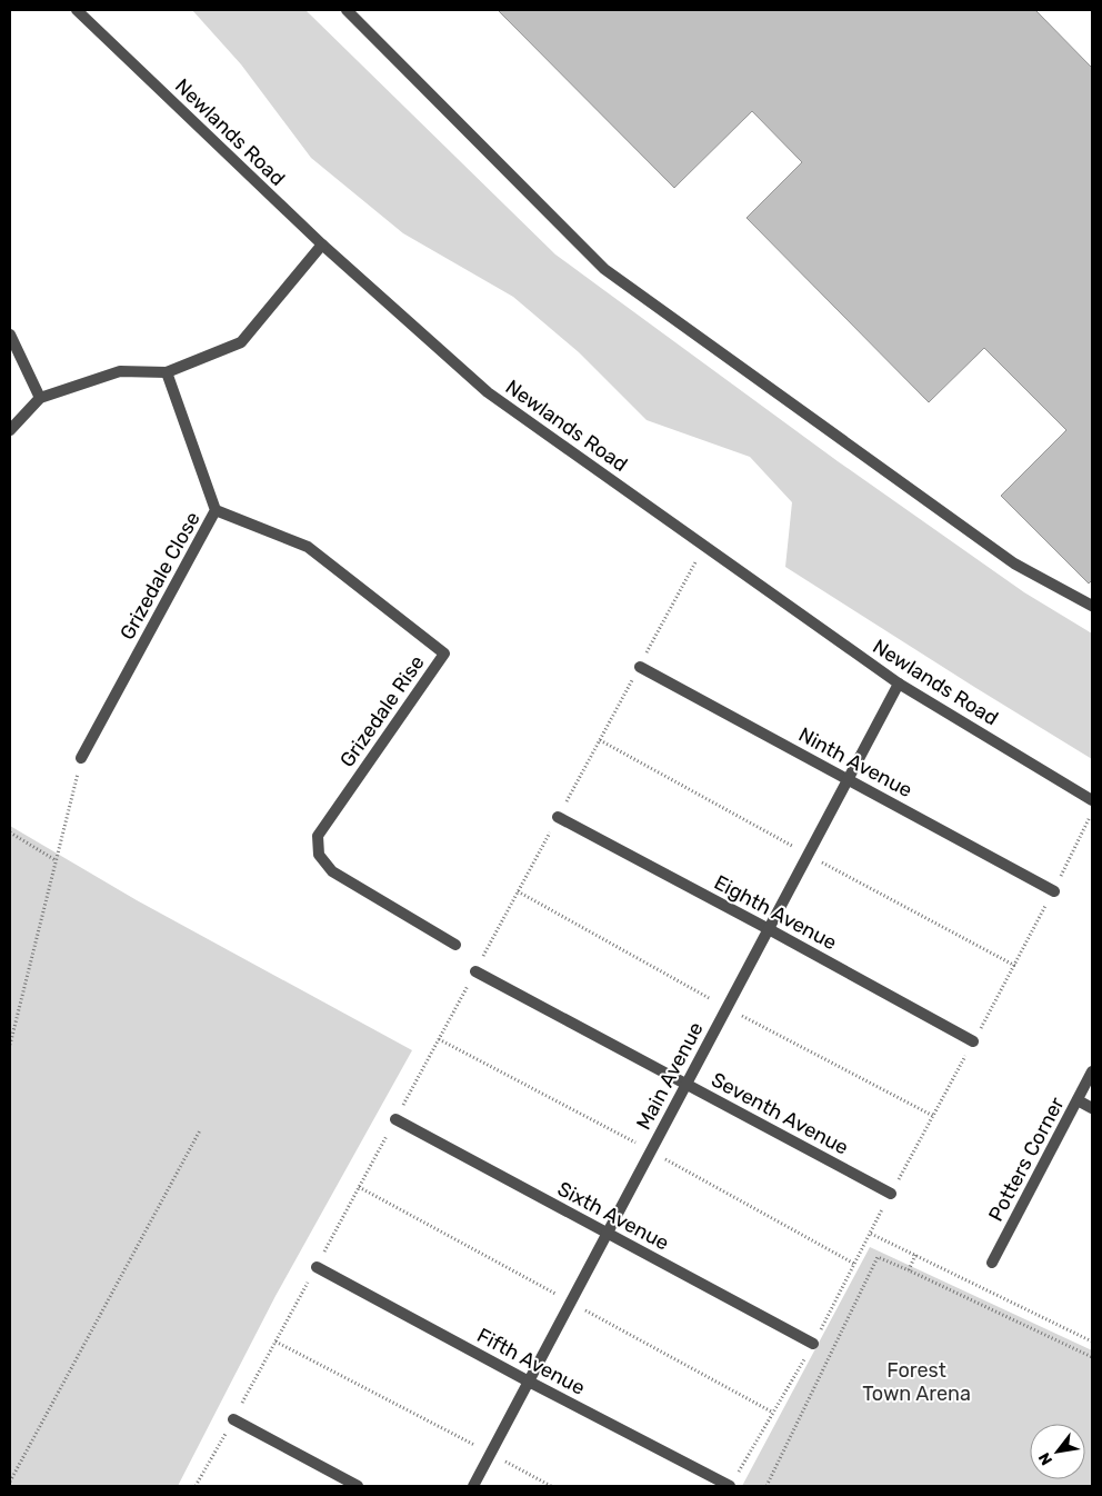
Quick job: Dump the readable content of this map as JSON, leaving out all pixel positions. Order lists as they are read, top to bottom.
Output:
{
  "streets": {
    "street": [
      "Newlands Road",
      "Grizedale Close",
      "Grizedale Rise",
      "Ninth Avenue",
      "Eighth Avenue",
      "Main Avenue",
      "Seventh Avenue",
      "Potters Corner",
      "Sixth Avenue",
      "Fifth Avenue"
    ]
  },
  "crossings": [
    ["Newlands Road", "Main Avenue"],
    ["Grizedale Close", "Grizedale Rise"],
    ["Ninth Avenue", "Main Avenue"],
    ["Eighth Avenue", "Main Avenue"],
    ["Main Avenue", "Seventh Avenue"],
    ["Main Avenue", "Sixth Avenue"],
    ["Main Avenue", "Fifth Avenue"]
  ],
  "parks": ["Forest Town Arena"],
  "north": "bottom left"
}
